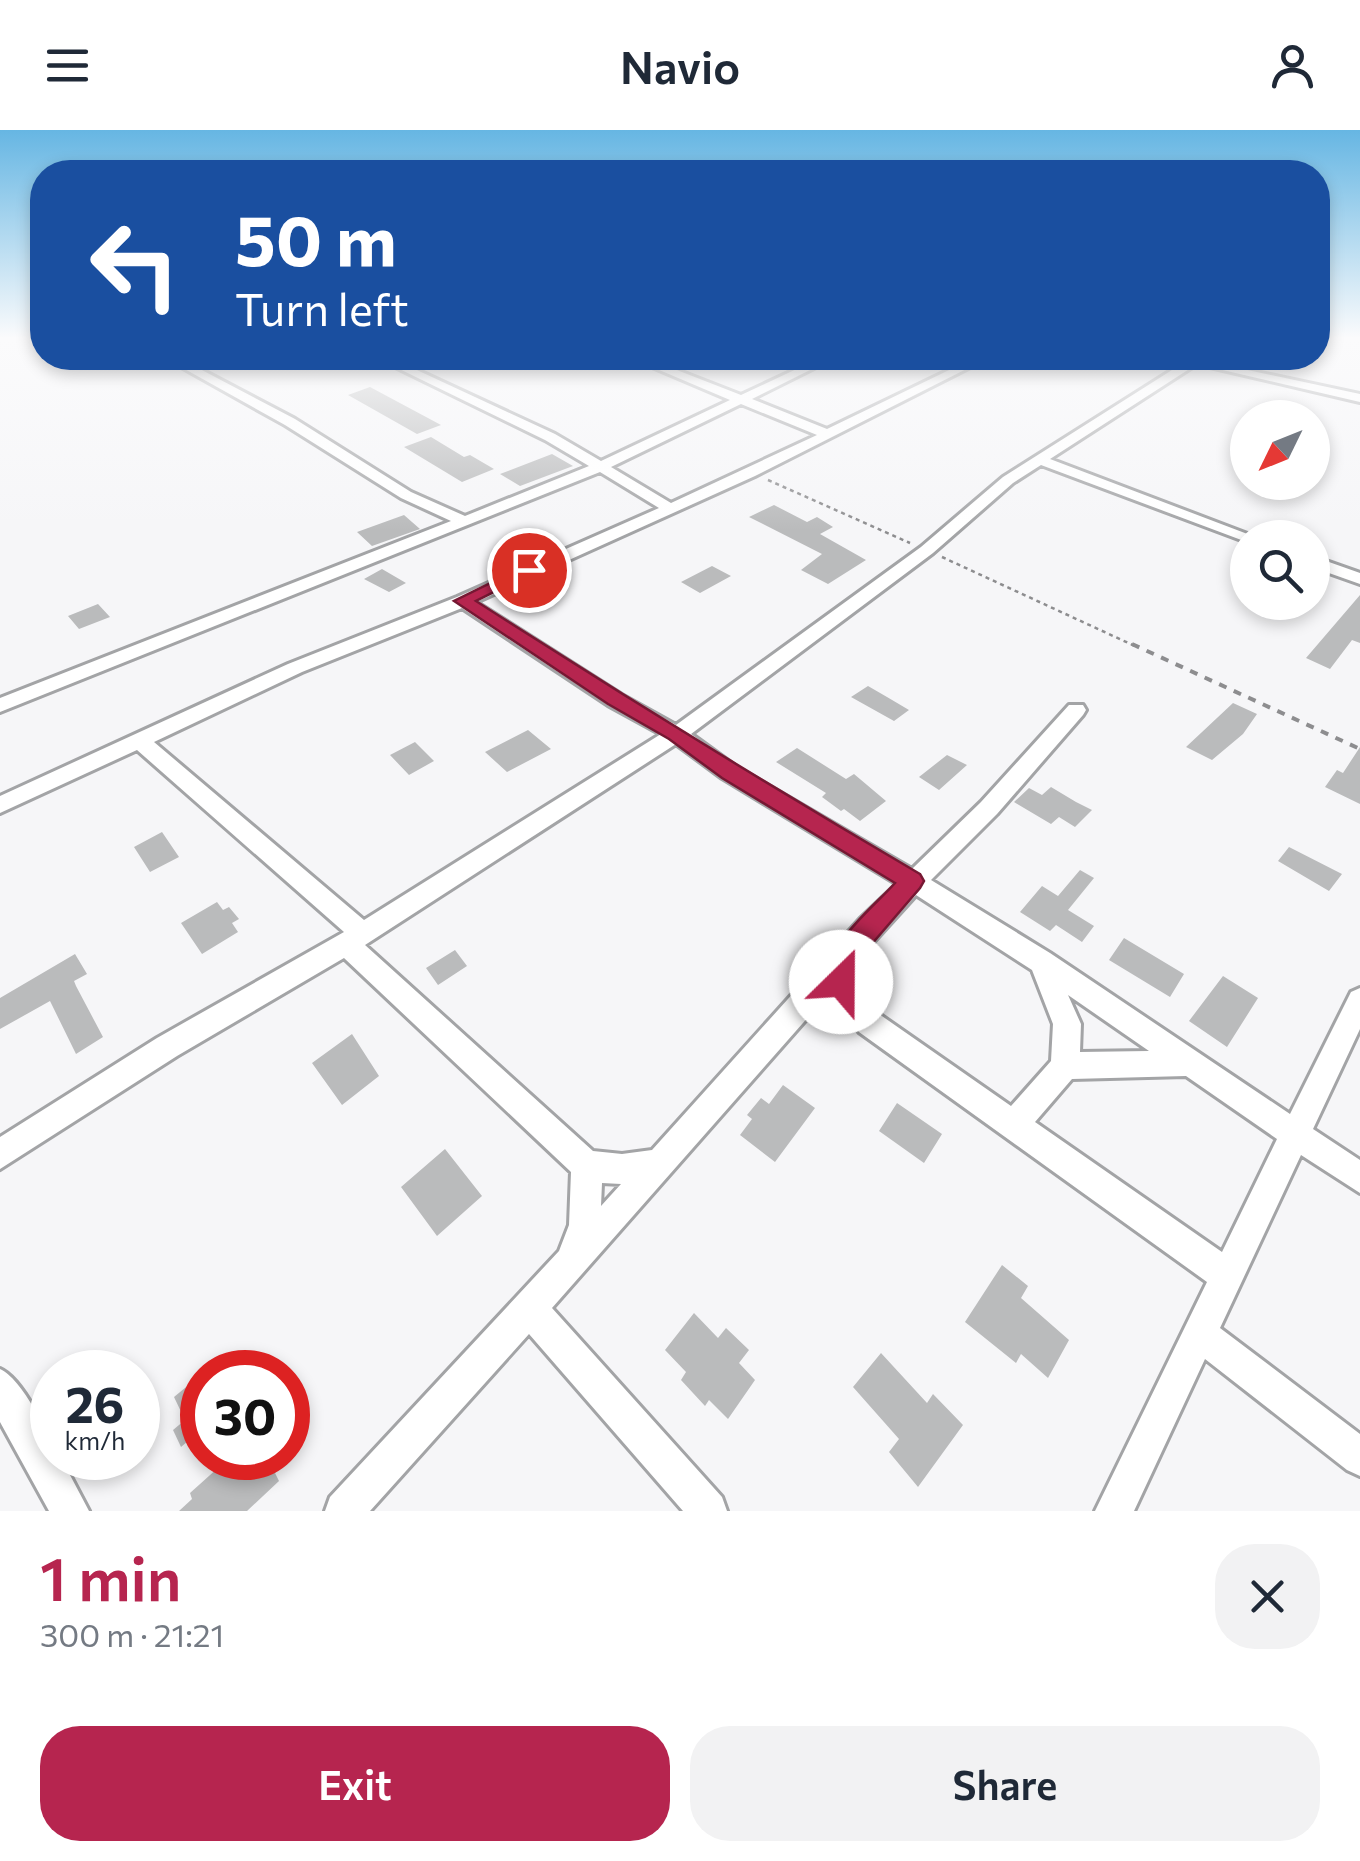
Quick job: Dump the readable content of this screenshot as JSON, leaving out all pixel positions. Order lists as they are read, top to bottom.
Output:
{
  "north": "bottom left",
  "page": {
    "header": "Navio",
    "turn": ["50 m", "Turn left"],
    "speed": "26 km/h",
    "limit": "30",
    "heading": ["1 min", "300 m · 21:21"],
    "buttons": ["Exit", "Share"]
  }
}
